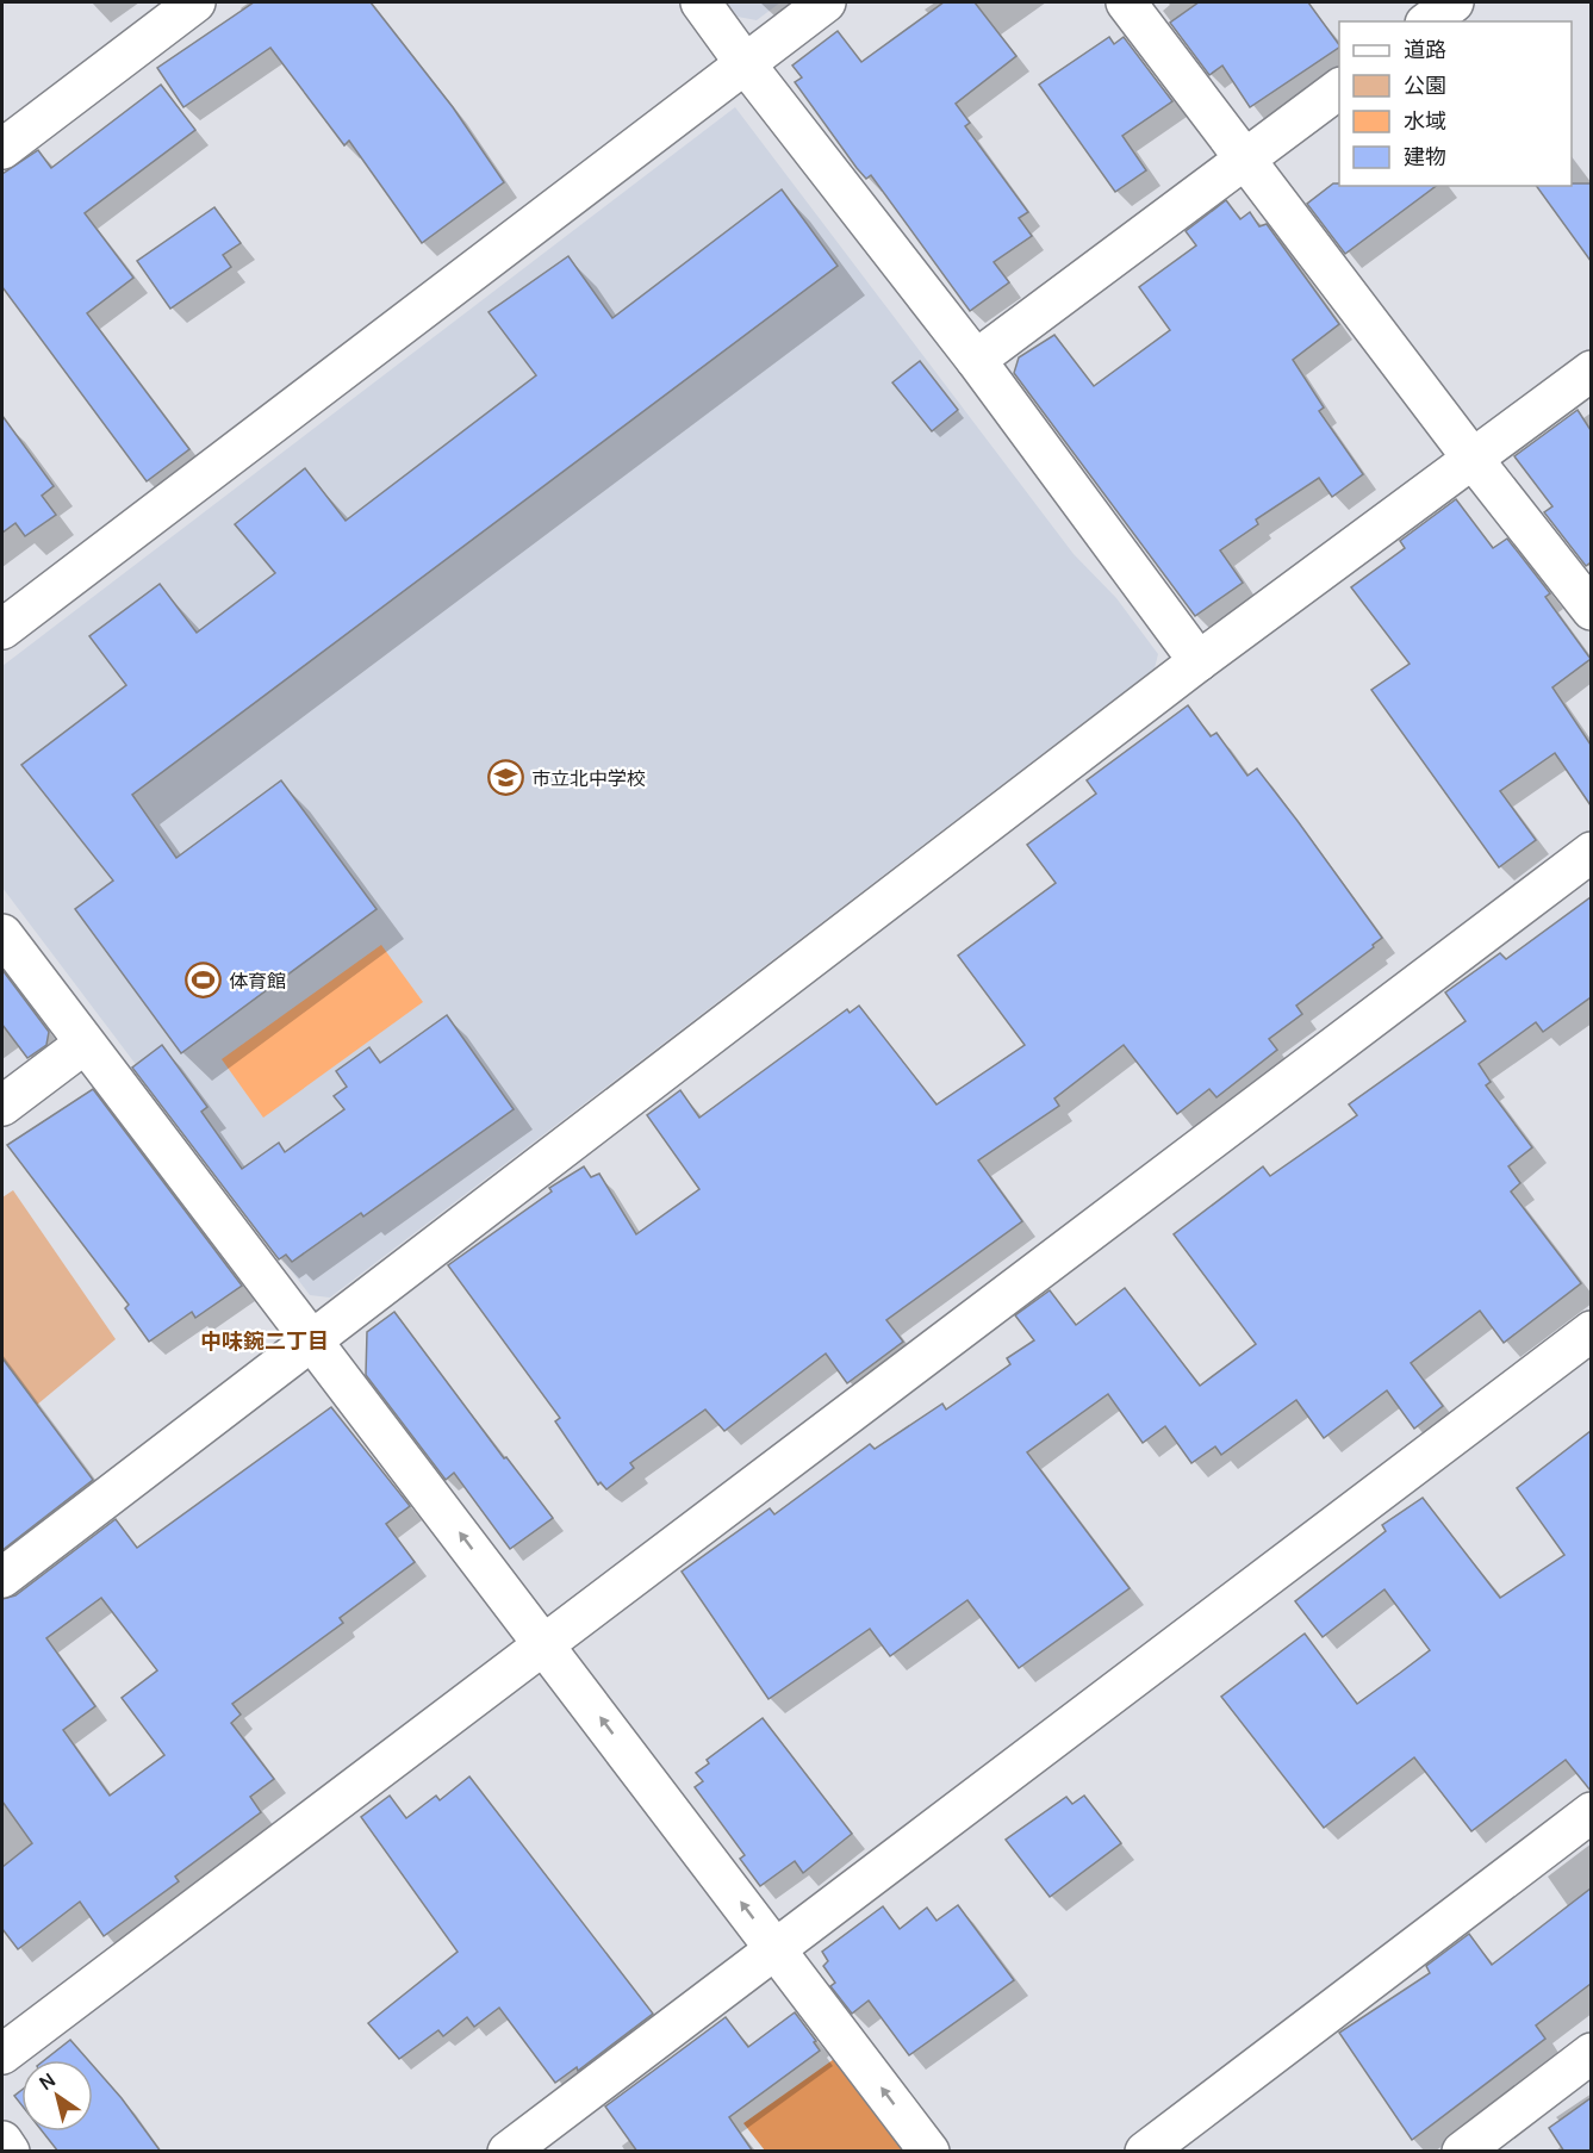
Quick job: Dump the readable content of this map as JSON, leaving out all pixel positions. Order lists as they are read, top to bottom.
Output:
{
  "districts": ["中味鋺二丁目"],
  "places": {
    "school or university": ["市立北中学校"],
    "sports": ["体育館"]
  },
  "legend": [
    "道路",
    "公園",
    "水域",
    "建物"
  ],
  "north": "top left"
}
